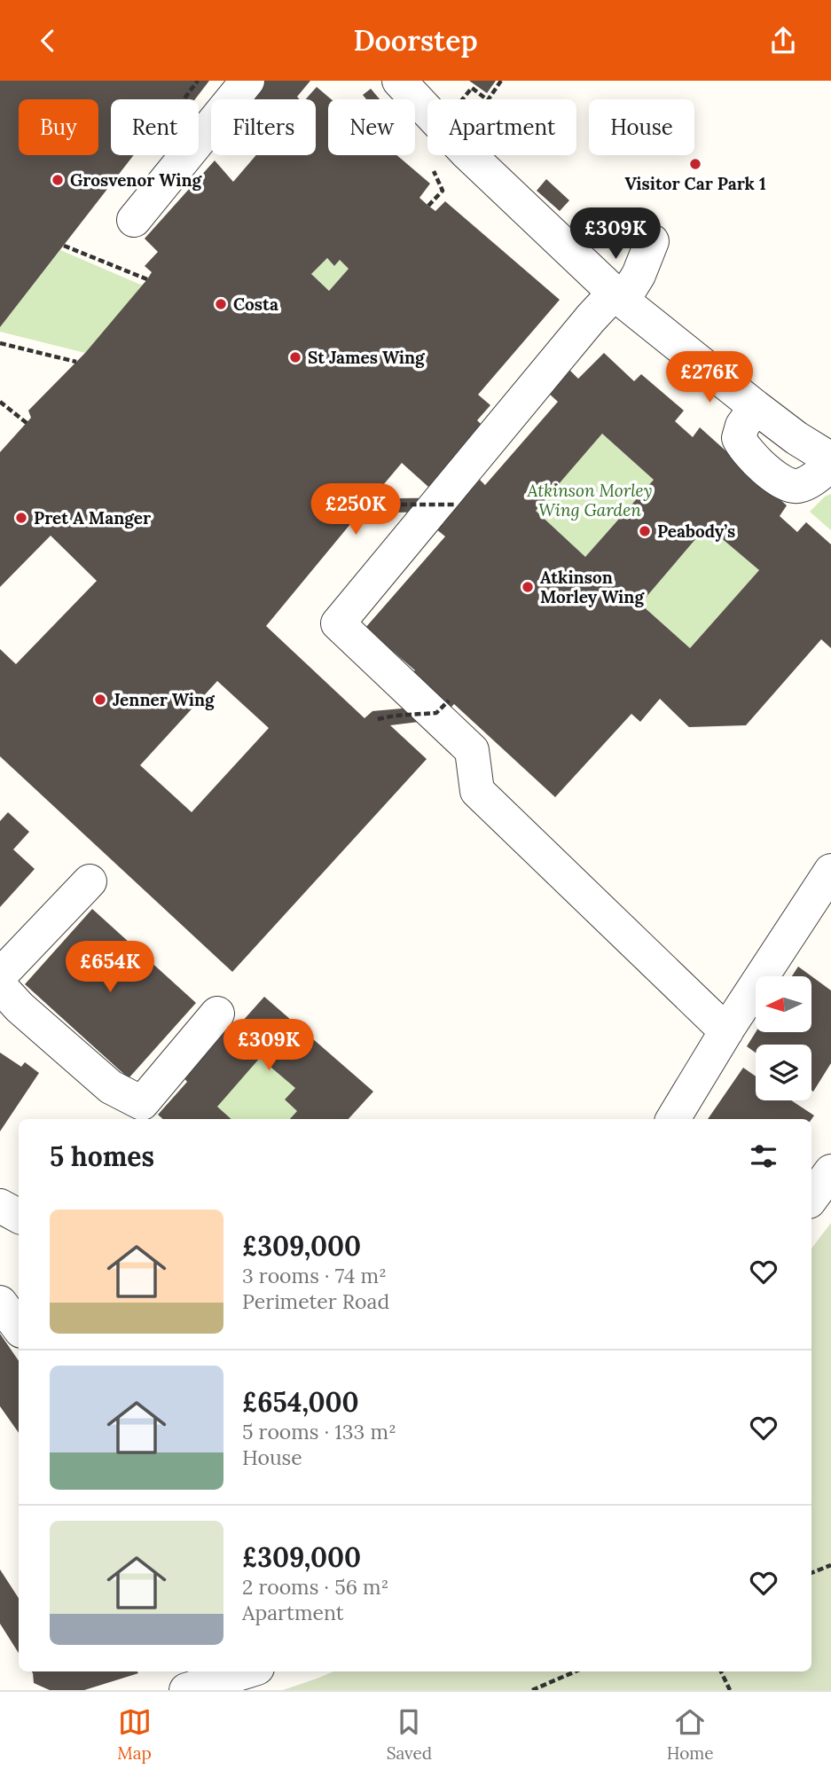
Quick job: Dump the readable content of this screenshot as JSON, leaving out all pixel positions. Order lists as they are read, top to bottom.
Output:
{
  "parks": ["Atkinson Morley Wing Garden"],
  "places": [
    "Visitor Car Park 1",
    "Grosvenor Wing",
    "Costa",
    "St James Wing",
    "Pret A Manger",
    "Peabody’s",
    "Atkinson Morley Wing",
    "Jenner Wing"
  ],
  "north": "left",
  "page": {
    "header": "Doorstep",
    "chip": [
      "Buy",
      "Rent",
      "Filters",
      "New",
      "Apartment",
      "House"
    ],
    "price": [
      "£309K",
      "£276K",
      "£250K",
      "£654K",
      "£309K"
    ],
    "heading": "5 homes",
    "list": [
      {
        "name": "£309,000",
        "note": "3 rooms · 74 m² · Perimeter Road"
      },
      {
        "name": "£654,000",
        "note": "5 rooms · 133 m² · House"
      },
      {
        "name": "£309,000",
        "note": "2 rooms · 56 m² · Apartment"
      }
    ],
    "tabs": ["Map", "Saved", "Home"]
  }
}
